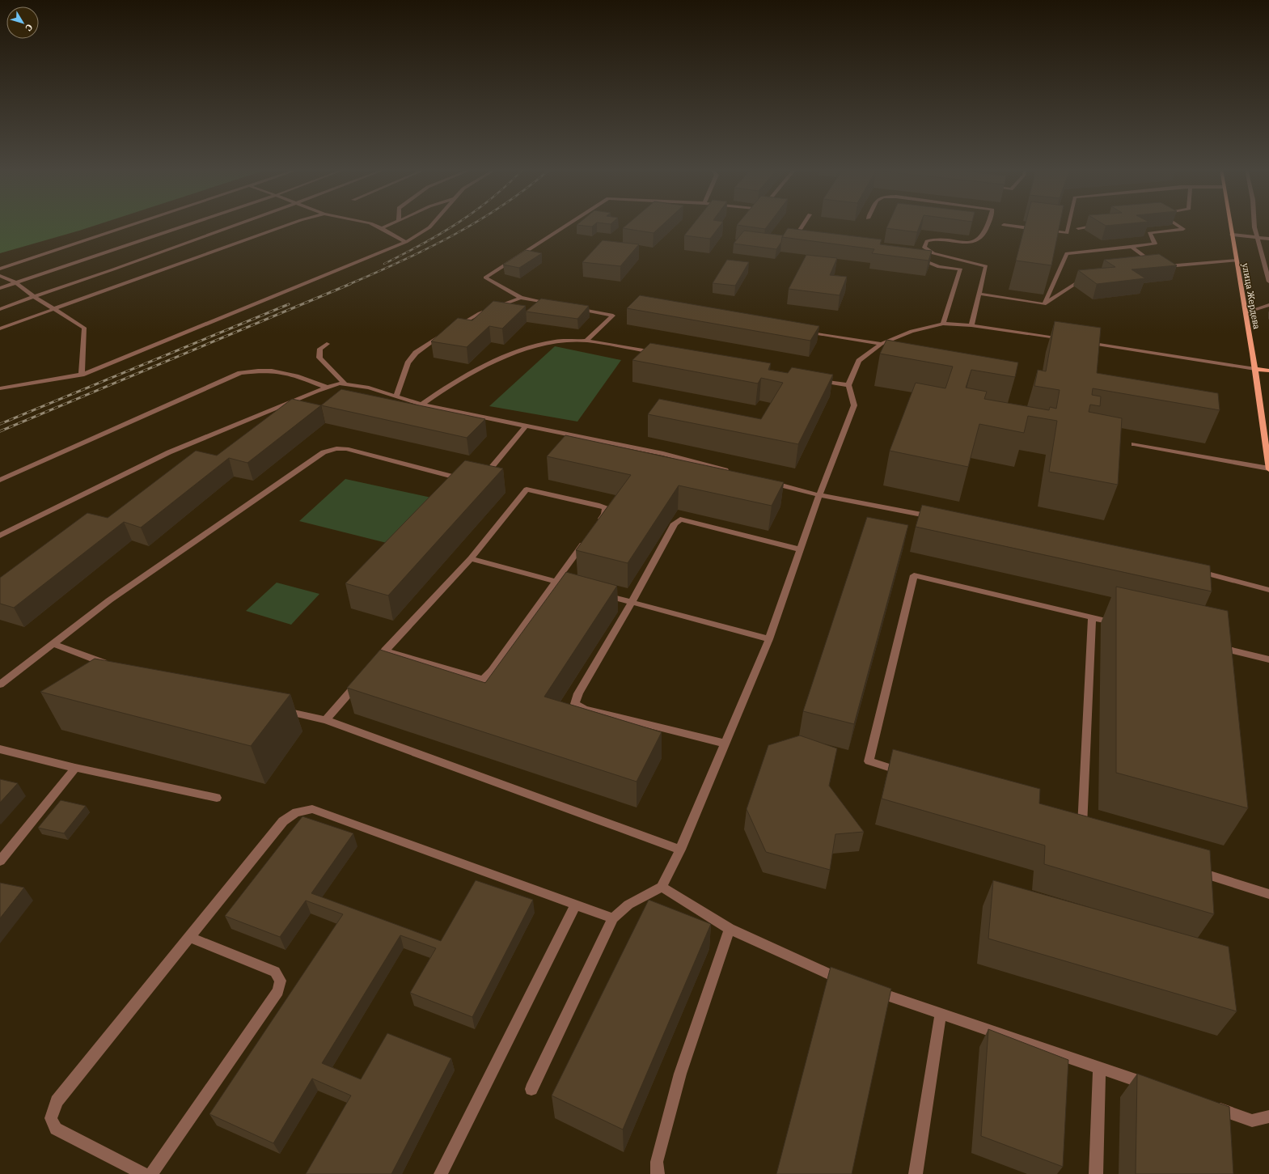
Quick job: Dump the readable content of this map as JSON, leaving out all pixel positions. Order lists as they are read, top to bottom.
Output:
{
  "streets": {
    "main road": ["улица Жердева"]
  },
  "north": "bottom right"
}
